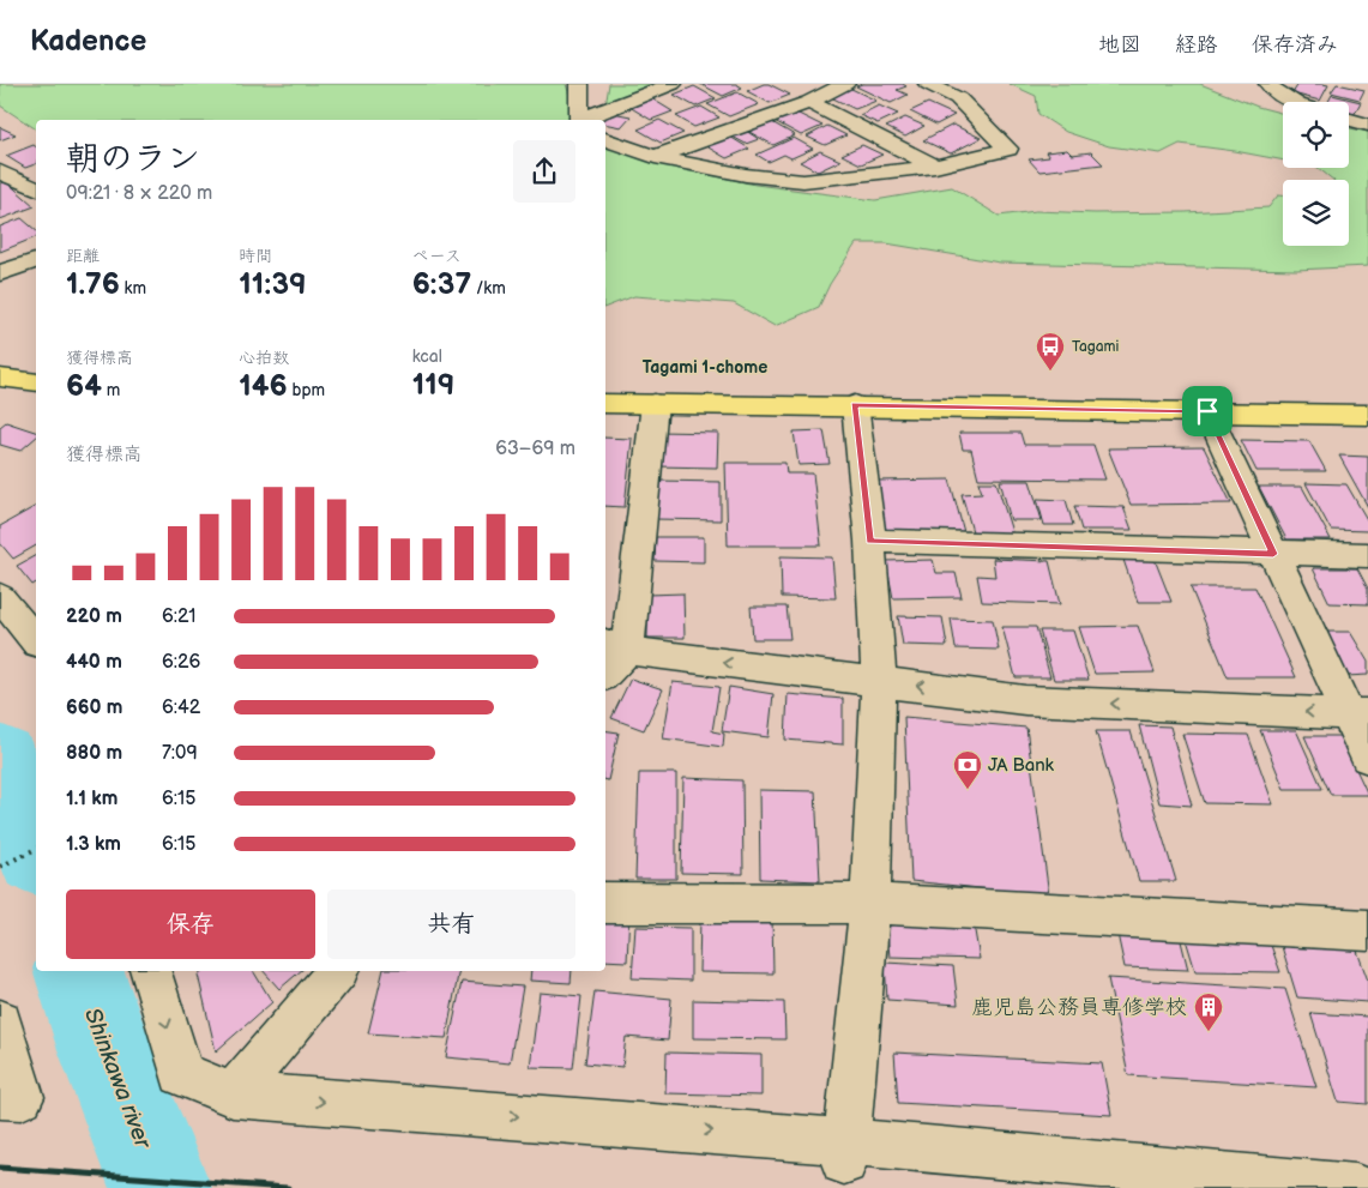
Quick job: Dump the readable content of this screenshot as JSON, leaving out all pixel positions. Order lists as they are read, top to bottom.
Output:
{
  "districts": ["Tagami 1-chome"],
  "water": ["Shinkawa river"],
  "places": {
    "bus stop": ["Tagami"],
    "bank": ["JA Bank"],
    "building": ["鹿児島公務員専修学校"]
  },
  "page": {
    "header": "Kadence",
    "nav": ["地図", "経路", "保存済み"],
    "heading": ["朝のラン", "09:21 · 8 × 220 m"],
    "stats": [
      ["距離", "1.76 km"],
      ["時間", "11:39"],
      ["ペース", "6:37 /km"],
      ["獲得標高", "64 m"],
      ["心拍数", "146 bpm"],
      ["kcal", "119"]
    ],
    "chart": ["獲得標高", "63–69 m"],
    "list": [
      {
        "name": "220 m",
        "note": "6:21"
      },
      {
        "name": "440 m",
        "note": "6:26"
      },
      {
        "name": "660 m",
        "note": "6:42"
      },
      {
        "name": "880 m",
        "note": "7:09"
      },
      {
        "name": "1.1 km",
        "note": "6:15"
      },
      {
        "name": "1.3 km",
        "note": "6:15"
      }
    ],
    "buttons": ["保存", "共有"]
  }
}
